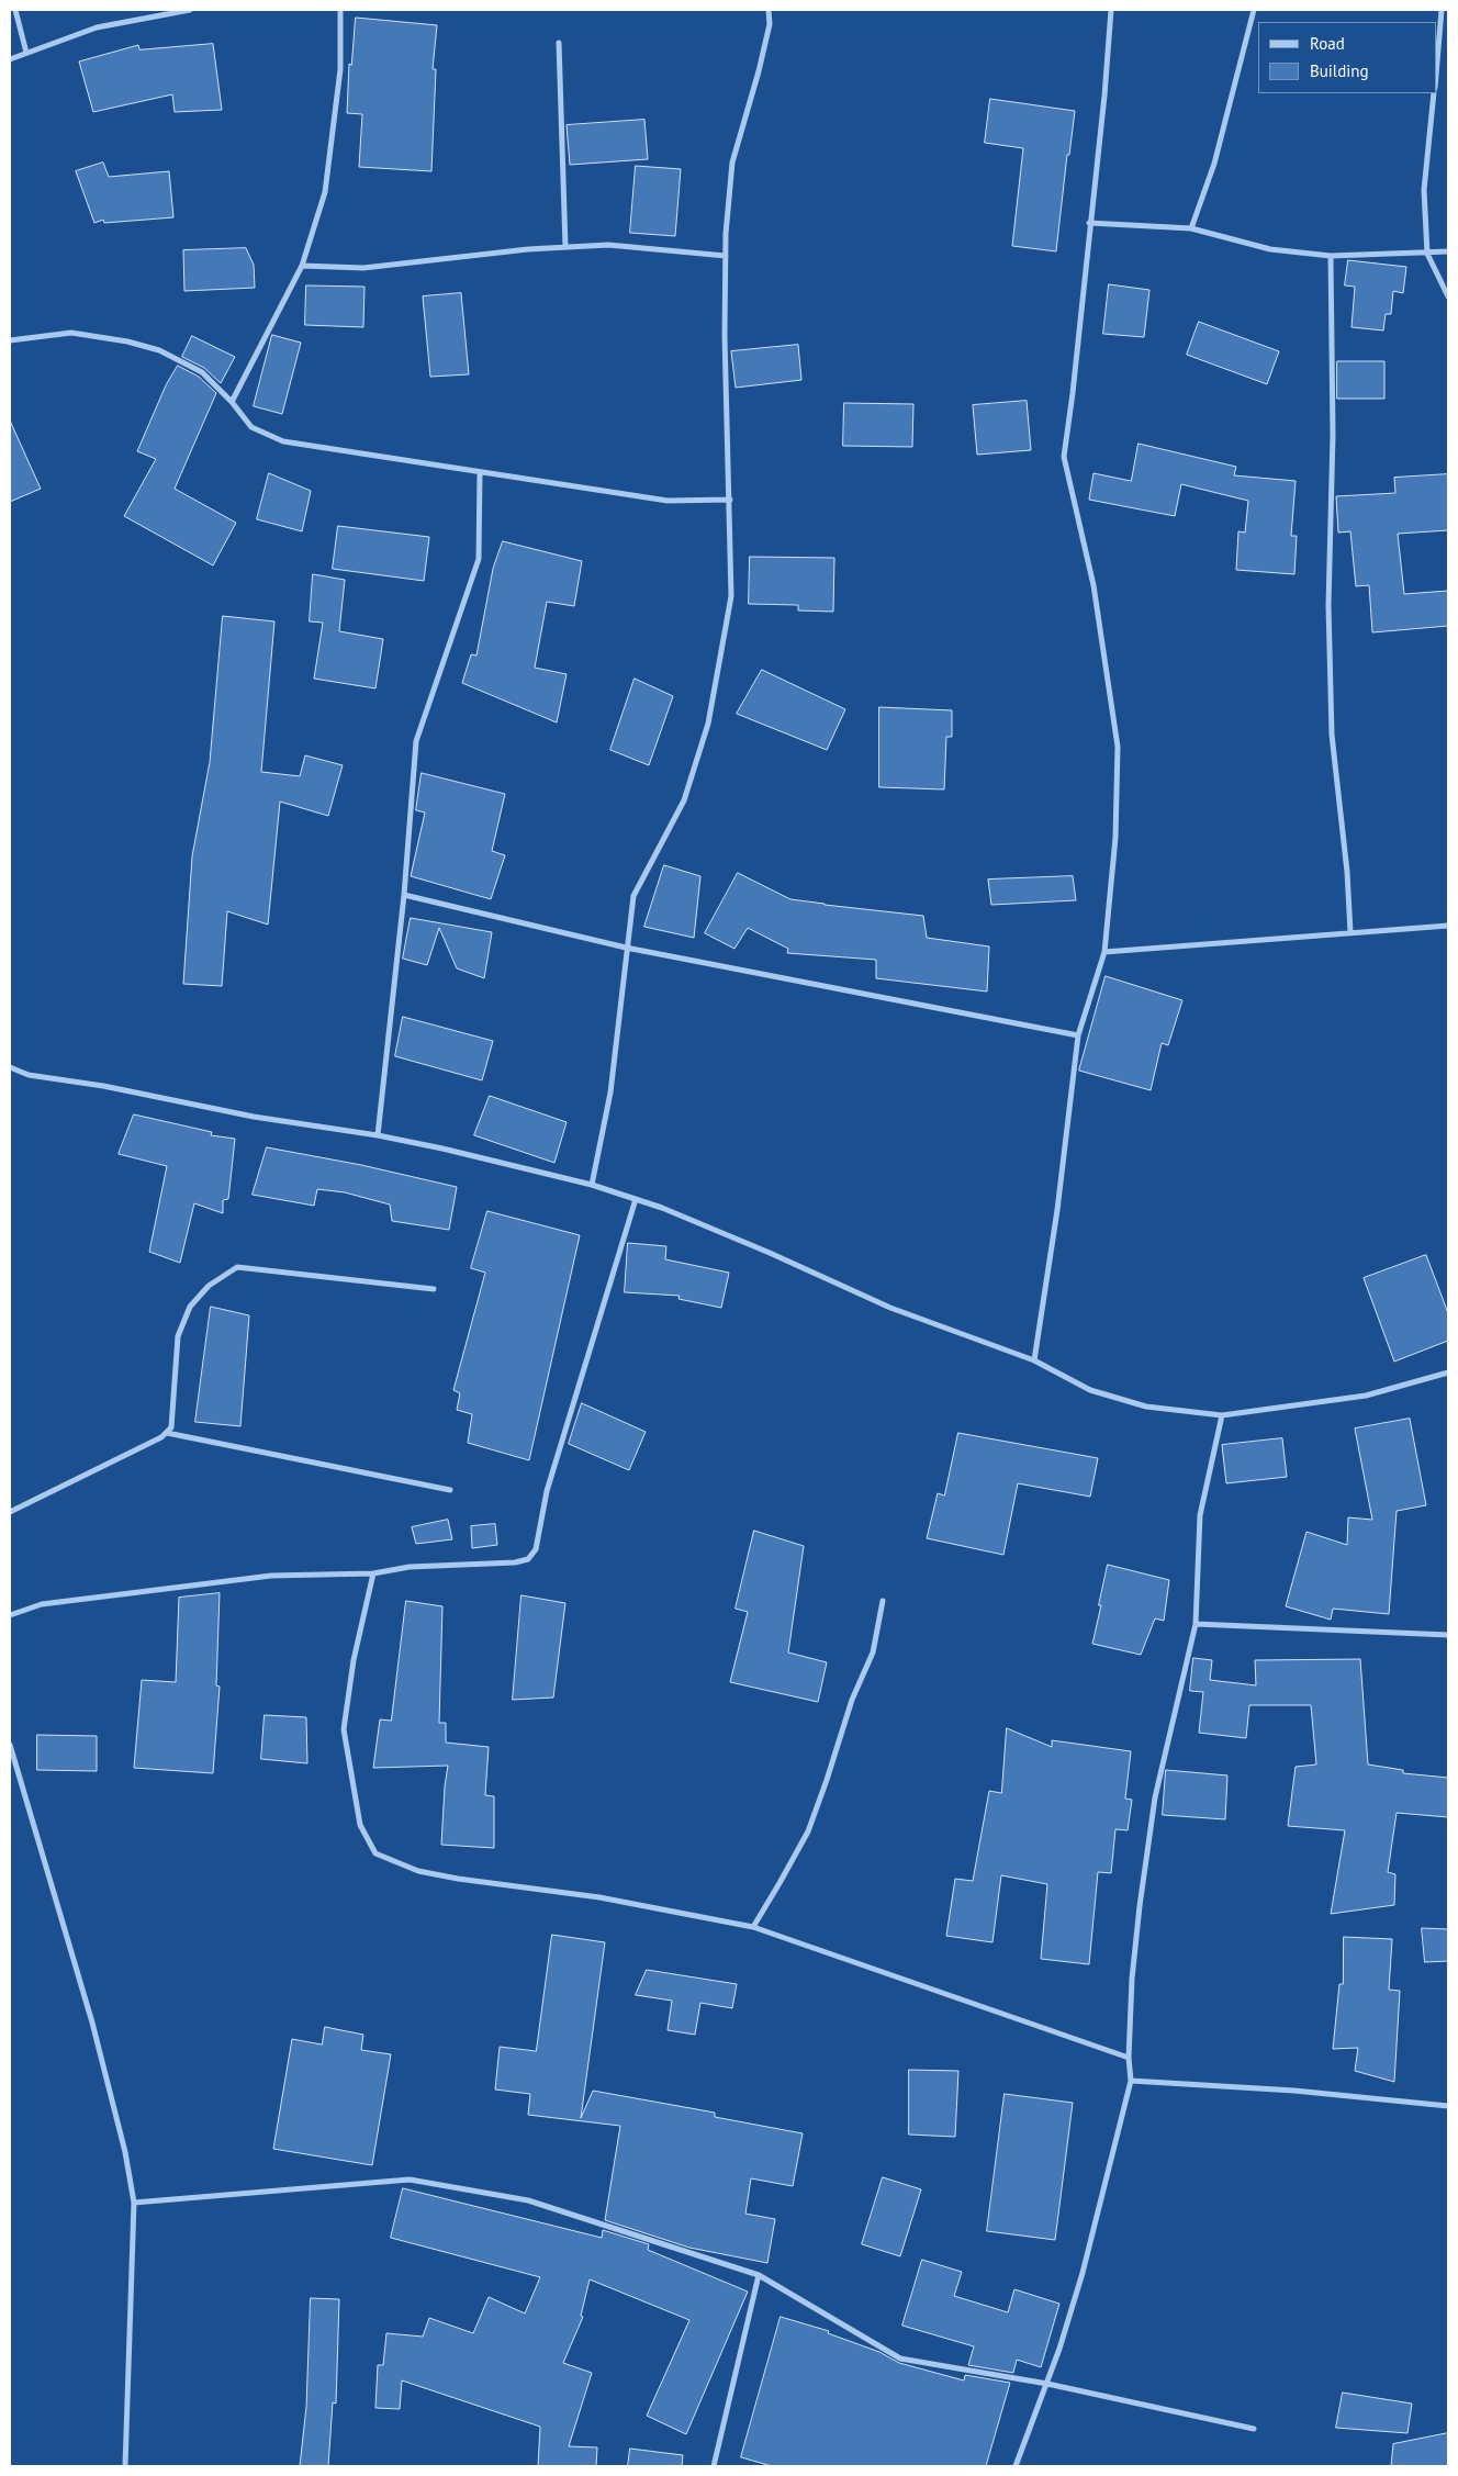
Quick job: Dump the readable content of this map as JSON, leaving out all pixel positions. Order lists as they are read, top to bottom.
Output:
{
  "legend": ["Road", "Building"]
}
